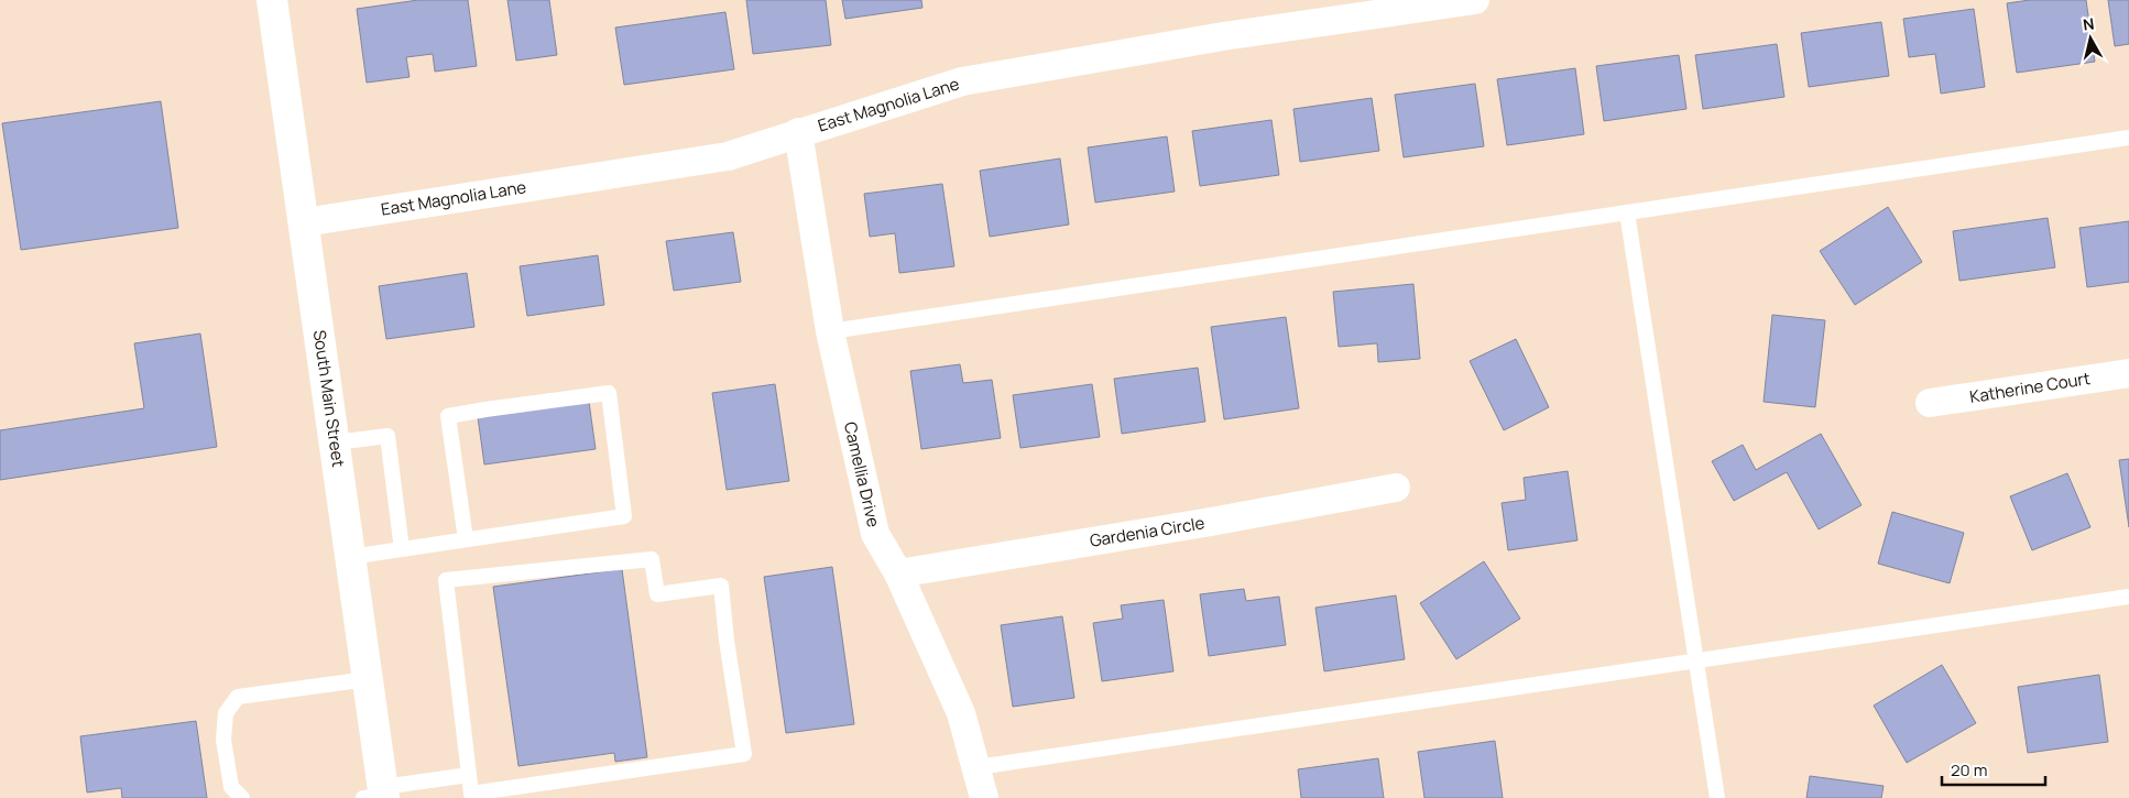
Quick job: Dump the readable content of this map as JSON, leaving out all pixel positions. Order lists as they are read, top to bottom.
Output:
{
  "streets": {
    "main road": ["South Main Street"],
    "street": [
      "East Magnolia Lane",
      "Katherine Court",
      "Camellia Drive",
      "Gardenia Circle"
    ]
  },
  "crossings": [
    ["East Magnolia Lane", "South Main Street"],
    ["East Magnolia Lane", "Camellia Drive"],
    ["Camellia Drive", "Gardenia Circle"]
  ],
  "scale_bar": "20 m",
  "north": "top"
}
